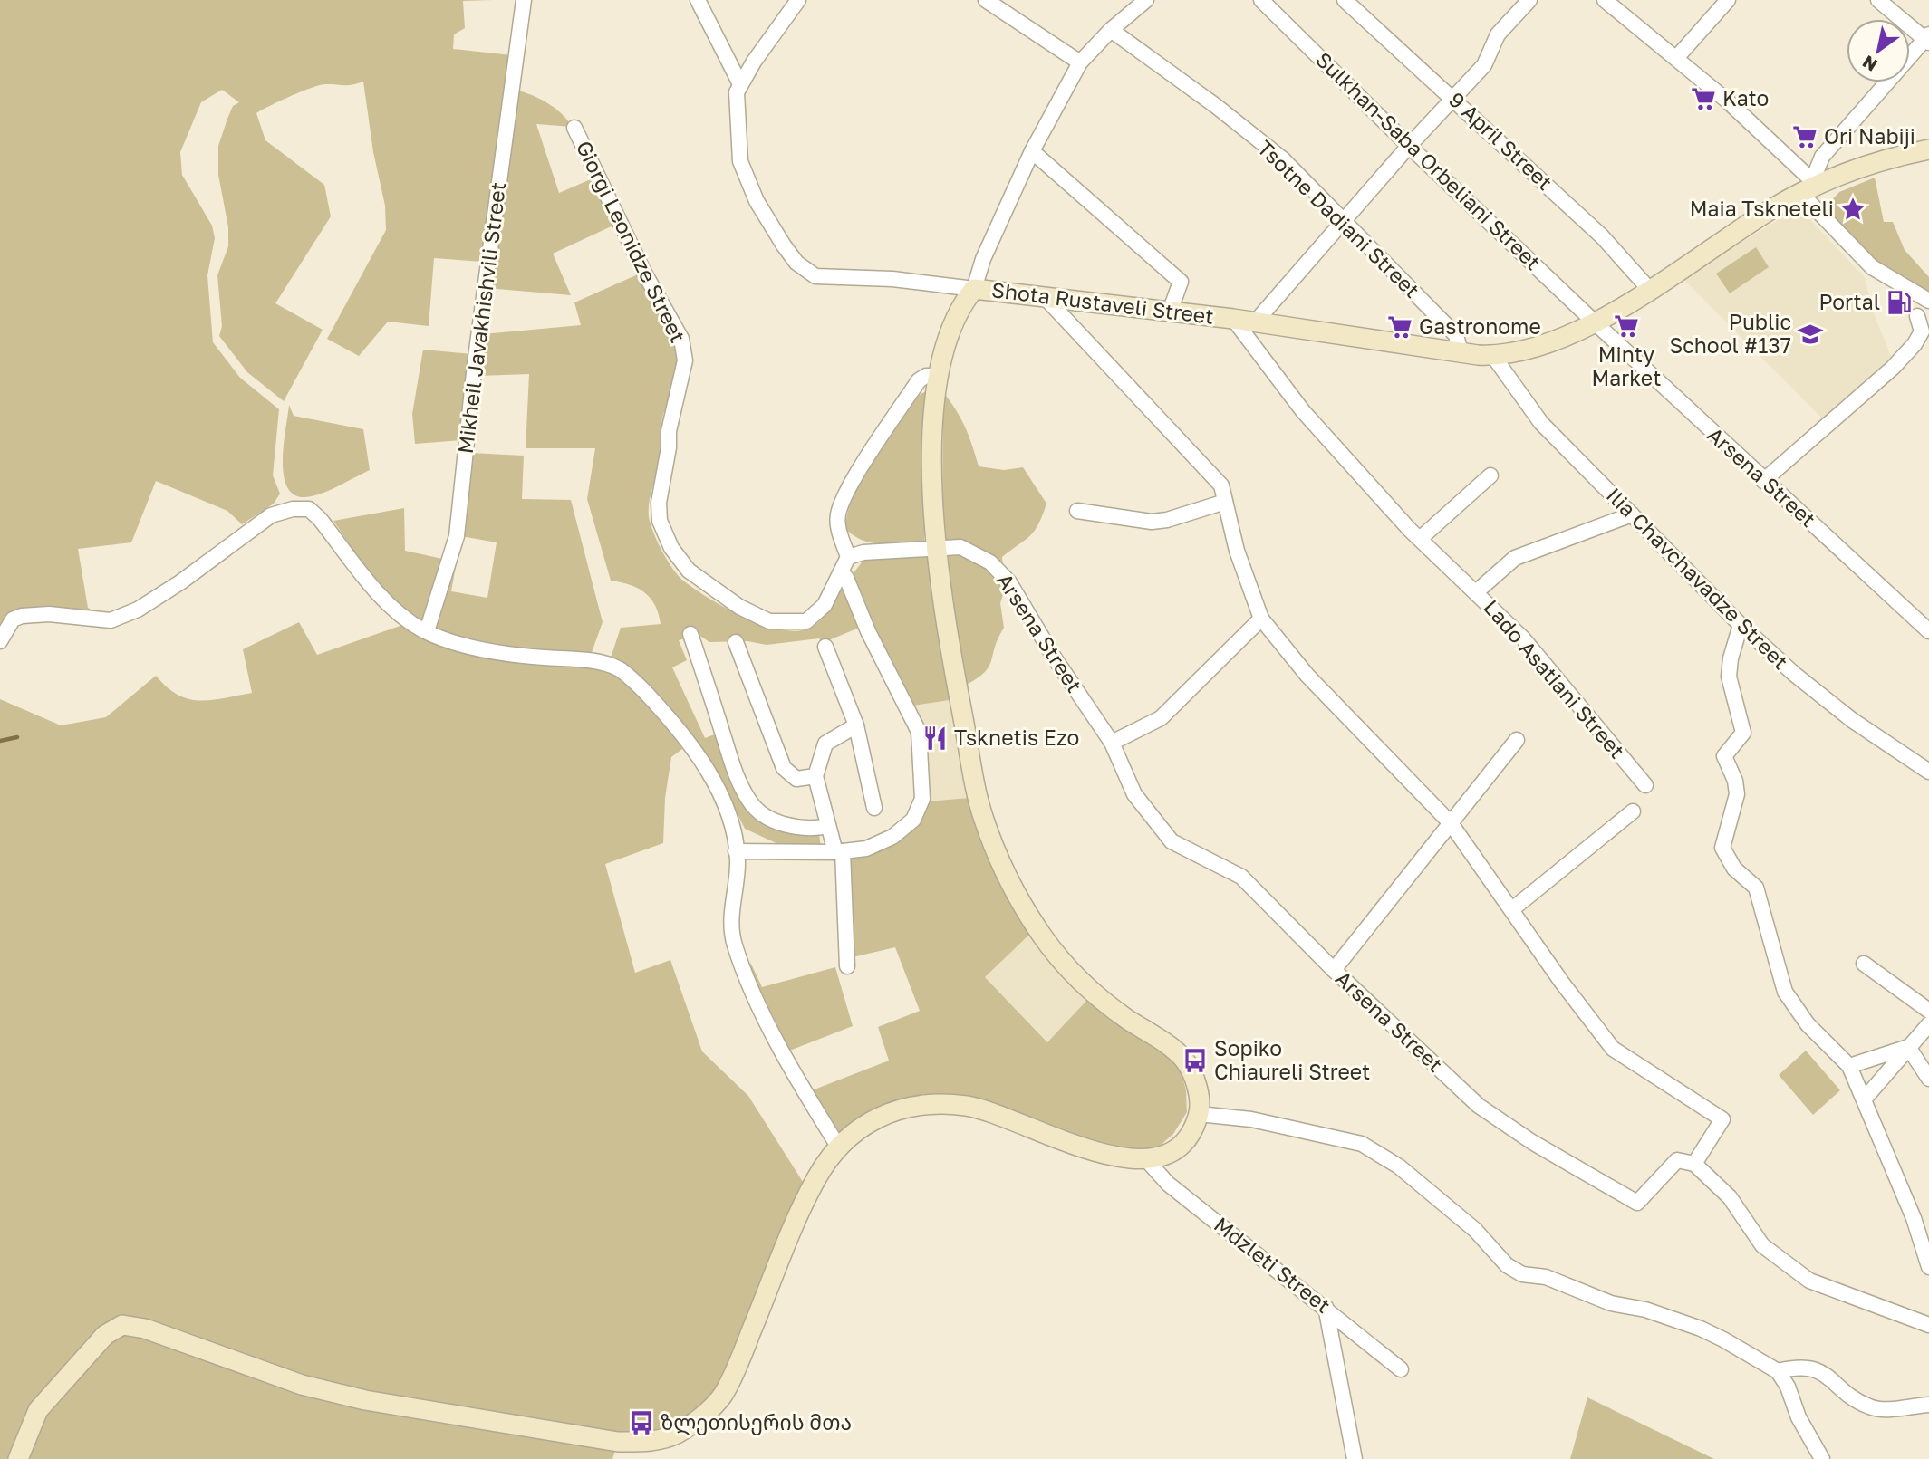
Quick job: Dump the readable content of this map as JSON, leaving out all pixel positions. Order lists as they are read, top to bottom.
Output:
{
  "streets": {
    "main road": ["Shota Rustaveli Street"],
    "street": [
      "9 April Street",
      "Sulkhan-Saba Orbeliani Street",
      "Tsotne Dadiani Street",
      "Giorgi Leonidze Street",
      "Mikheil Javakhishvili Street",
      "Arsena Street",
      "Ilia Chavchavadze Street",
      "Lado Asatiani Street",
      "Mdzleti Street"
    ]
  },
  "crossings": [
    ["9 April Street", "Shota Rustaveli Street"],
    ["Sulkhan-Saba Orbeliani Street", "Shota Rustaveli Street"],
    ["Sulkhan-Saba Orbeliani Street", "Arsena Street"],
    ["Tsotne Dadiani Street", "Shota Rustaveli Street"],
    ["Giorgi Leonidze Street", "Arsena Street"],
    ["Shota Rustaveli Street", "Arsena Street"],
    ["Shota Rustaveli Street", "Ilia Chavchavadze Street"],
    ["Ilia Chavchavadze Street", "Lado Asatiani Street"]
  ],
  "places": {
    "supermarket": [
      "Kato",
      "Ori Nabiji",
      "Minty Market",
      "Gastronome"
    ],
    "place": ["Maia Tskneteli"],
    "fuel station": ["Portal"],
    "school or university": ["Public School #137"],
    "restaurant": ["Tsknetis Ezo"],
    "bus stop": ["Sopiko Chiaureli Street", "ზლეთისერის მთა"]
  },
  "north": "bottom left"
}
